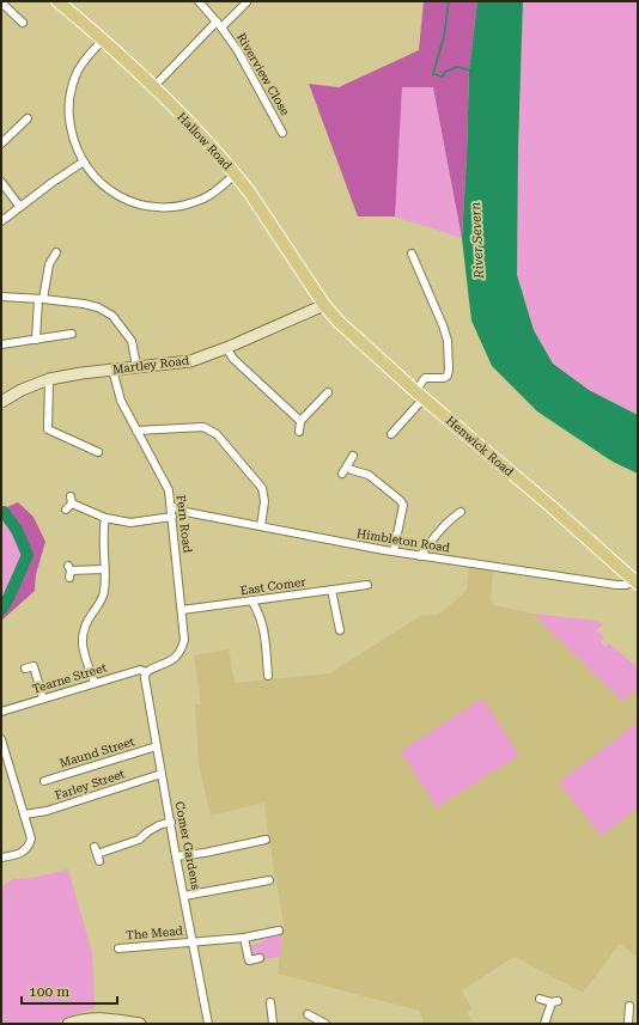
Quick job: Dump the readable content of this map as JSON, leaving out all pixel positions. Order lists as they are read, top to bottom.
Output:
{
  "streets": {
    "main road": ["Hallow Road", "Martley Road", "Henwick Road"],
    "street": [
      "Riverview Close",
      "Fern Road",
      "Himbleton Road",
      "East Comer",
      "Tearne Street",
      "Maund Street",
      "Farley Street",
      "Comer Gardens",
      "The Mead"
    ]
  },
  "crossings": [
    ["Hallow Road", "Martley Road"],
    ["Hallow Road", "Henwick Road"],
    ["Martley Road", "Henwick Road"],
    ["Martley Road", "Fern Road"],
    ["Henwick Road", "Himbleton Road"],
    ["Fern Road", "Himbleton Road"],
    ["Fern Road", "East Comer"],
    ["Fern Road", "Tearne Street"],
    ["Fern Road", "Comer Gardens"],
    ["Tearne Street", "Comer Gardens"],
    ["Maund Street", "Comer Gardens"],
    ["Farley Street", "Comer Gardens"],
    ["Comer Gardens", "The Mead"]
  ],
  "water": ["River Severn"],
  "scale_bar": "100 m"
}
